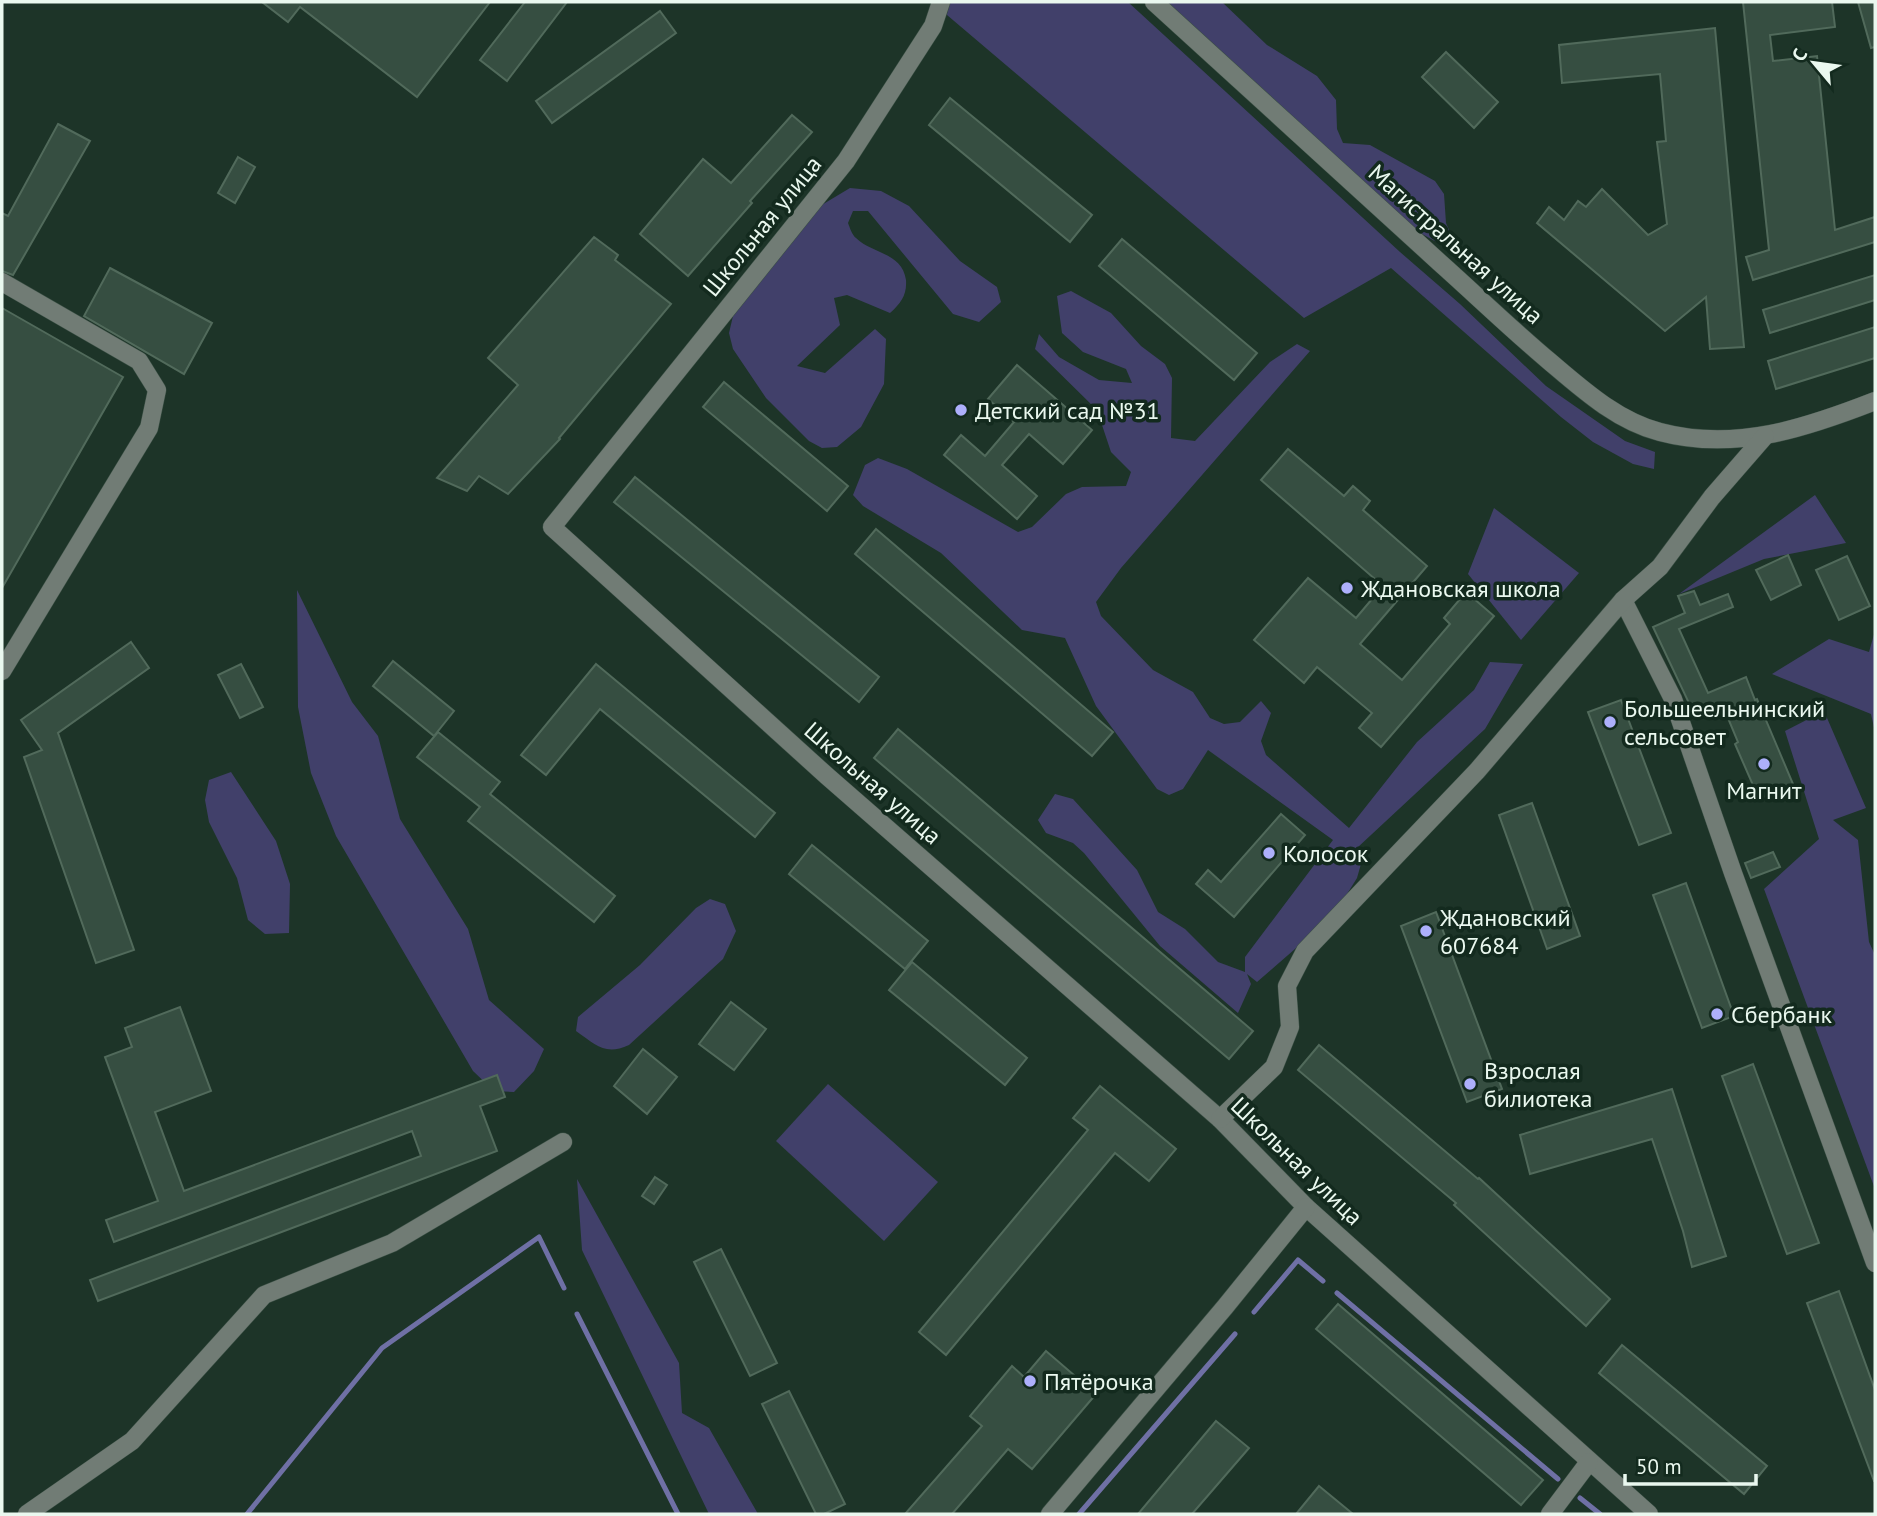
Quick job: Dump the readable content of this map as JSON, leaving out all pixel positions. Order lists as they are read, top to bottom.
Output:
{
  "streets": {
    "street": ["Школьная улица", "Магистральная улица"]
  },
  "places": [
    "Детский сад №31",
    "Ждановская школа",
    "Большеельнинский сельсовет",
    "Магнит",
    "Колосок",
    "Ждановский 607684",
    "Сбербанк",
    "Взрослая билиотека",
    "Пятёрочка"
  ],
  "scale_bar": "50 m",
  "north": "top left"
}
